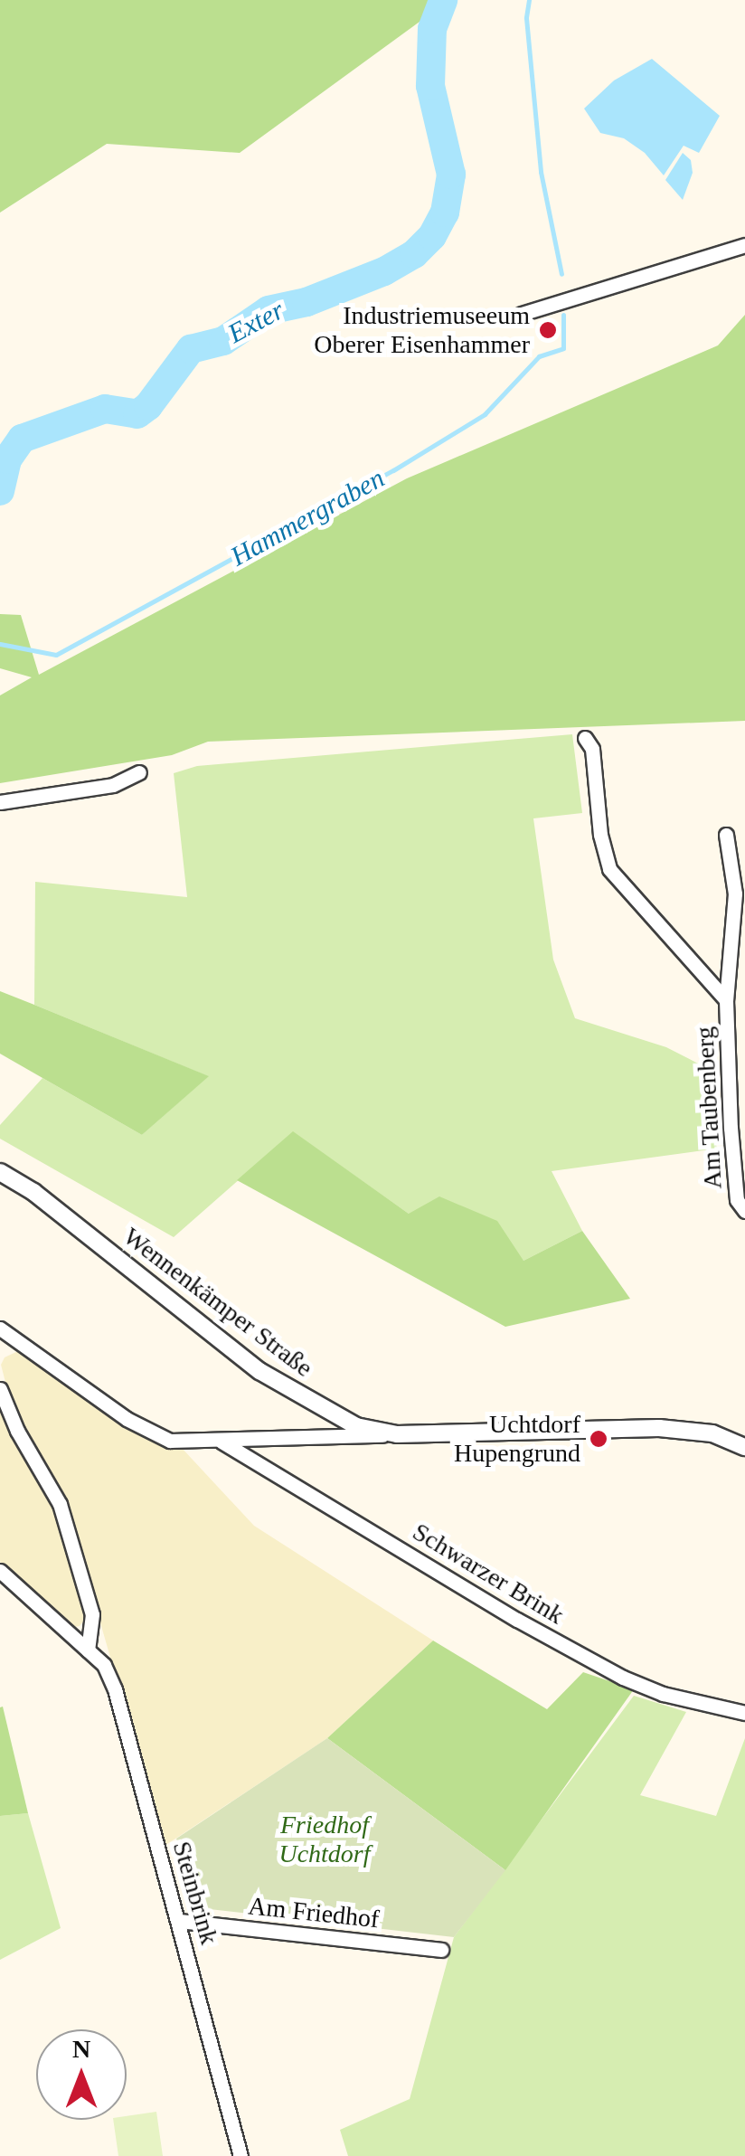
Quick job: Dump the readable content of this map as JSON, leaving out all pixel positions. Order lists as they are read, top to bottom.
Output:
{
  "streets": {
    "street": [
      "Am Taubenberg",
      "Wennenkämper Straße",
      "Schwarzer Brink",
      "Steinbrink",
      "Am Friedhof"
    ]
  },
  "crossings": [
    ["Steinbrink", "Am Friedhof"]
  ],
  "water": ["Exter", "Hammergraben"],
  "parks": ["Friedhof Uchtdorf"],
  "places": ["Industriemuseeum Oberer Eisenhammer", "Uchtdorf Hupengrund"],
  "north": "top"
}
